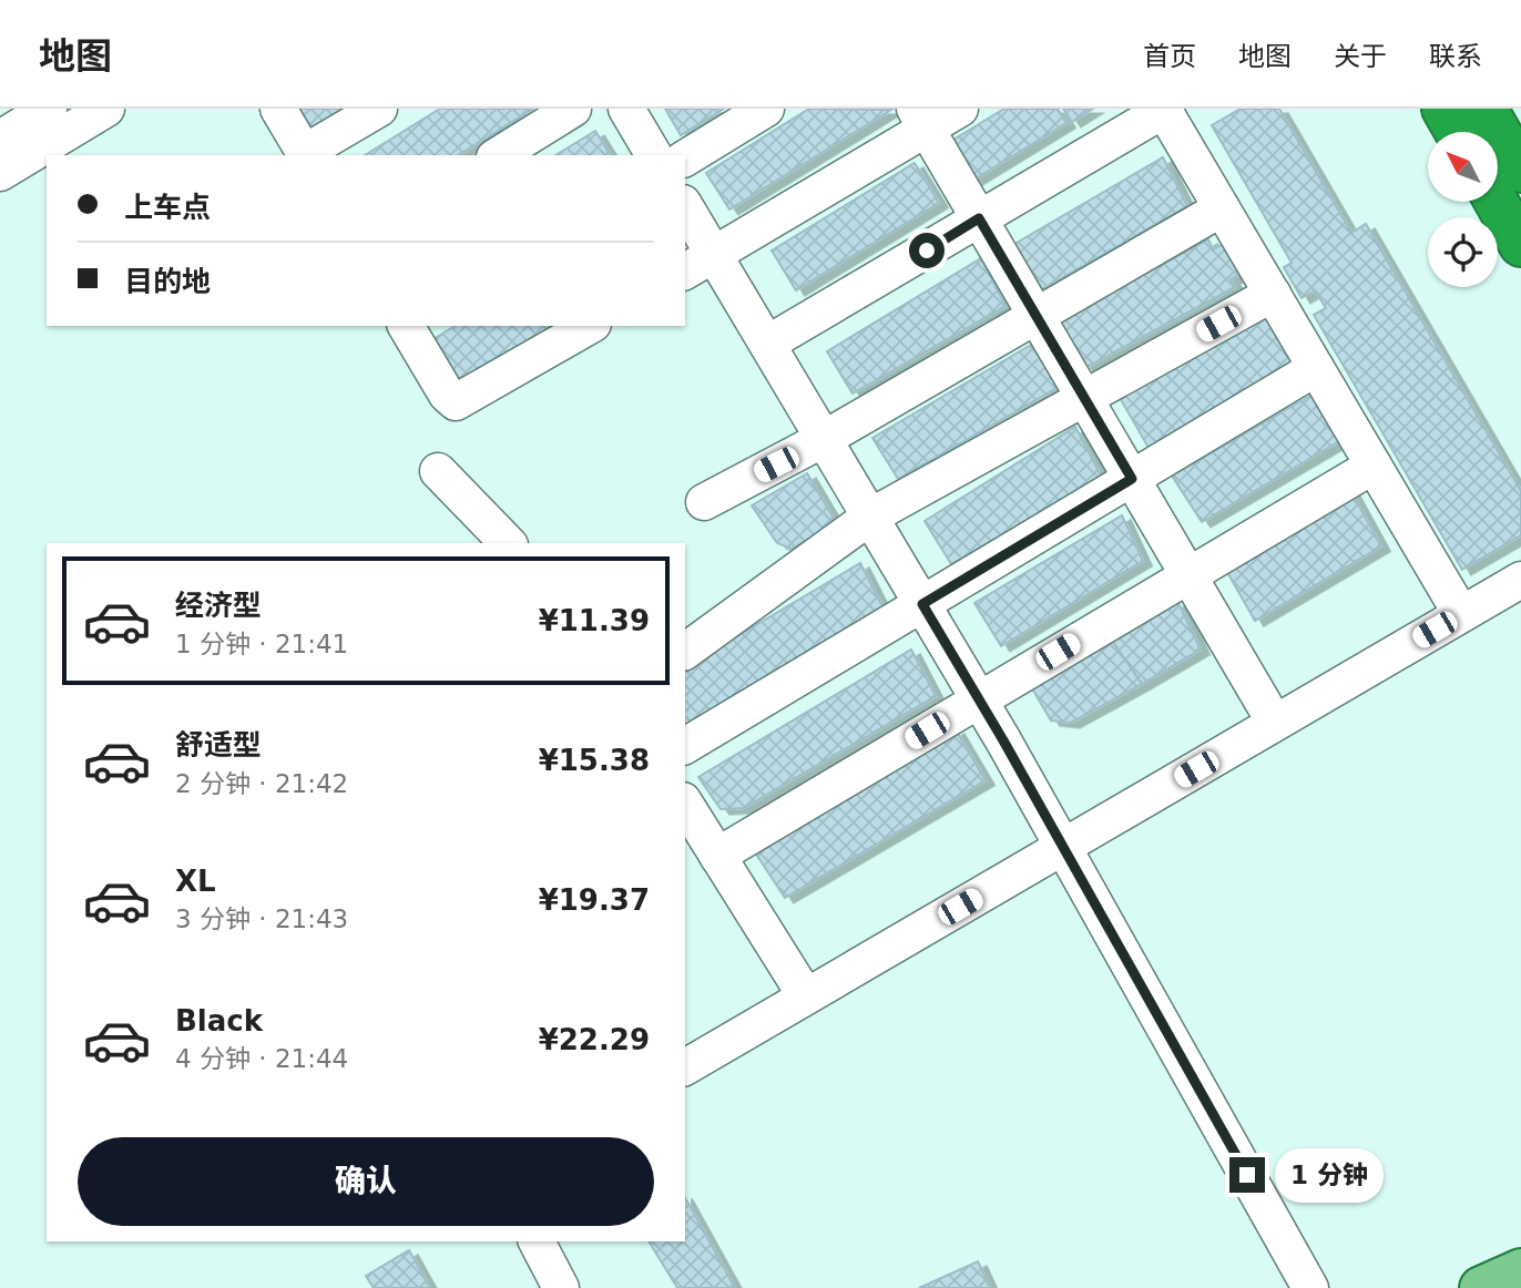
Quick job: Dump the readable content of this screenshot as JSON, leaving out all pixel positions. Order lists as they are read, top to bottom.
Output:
{
  "north": "top left",
  "page": {
    "header": "地图",
    "nav": [
      "首页",
      "地图",
      "关于",
      "联系"
    ],
    "banner": ["上车点", "目的地"],
    "list": [
      {
        "name": "经济型",
        "note": "1 分钟 · 21:41",
        "value": "¥11.39"
      },
      {
        "name": "舒适型",
        "note": "2 分钟 · 21:42",
        "value": "¥15.38"
      },
      {
        "name": "XL",
        "note": "3 分钟 · 21:43",
        "value": "¥19.37"
      },
      {
        "name": "Black",
        "note": "4 分钟 · 21:44",
        "value": "¥22.29"
      }
    ],
    "buttons": "确认",
    "bubble": "1 分钟"
  }
}
